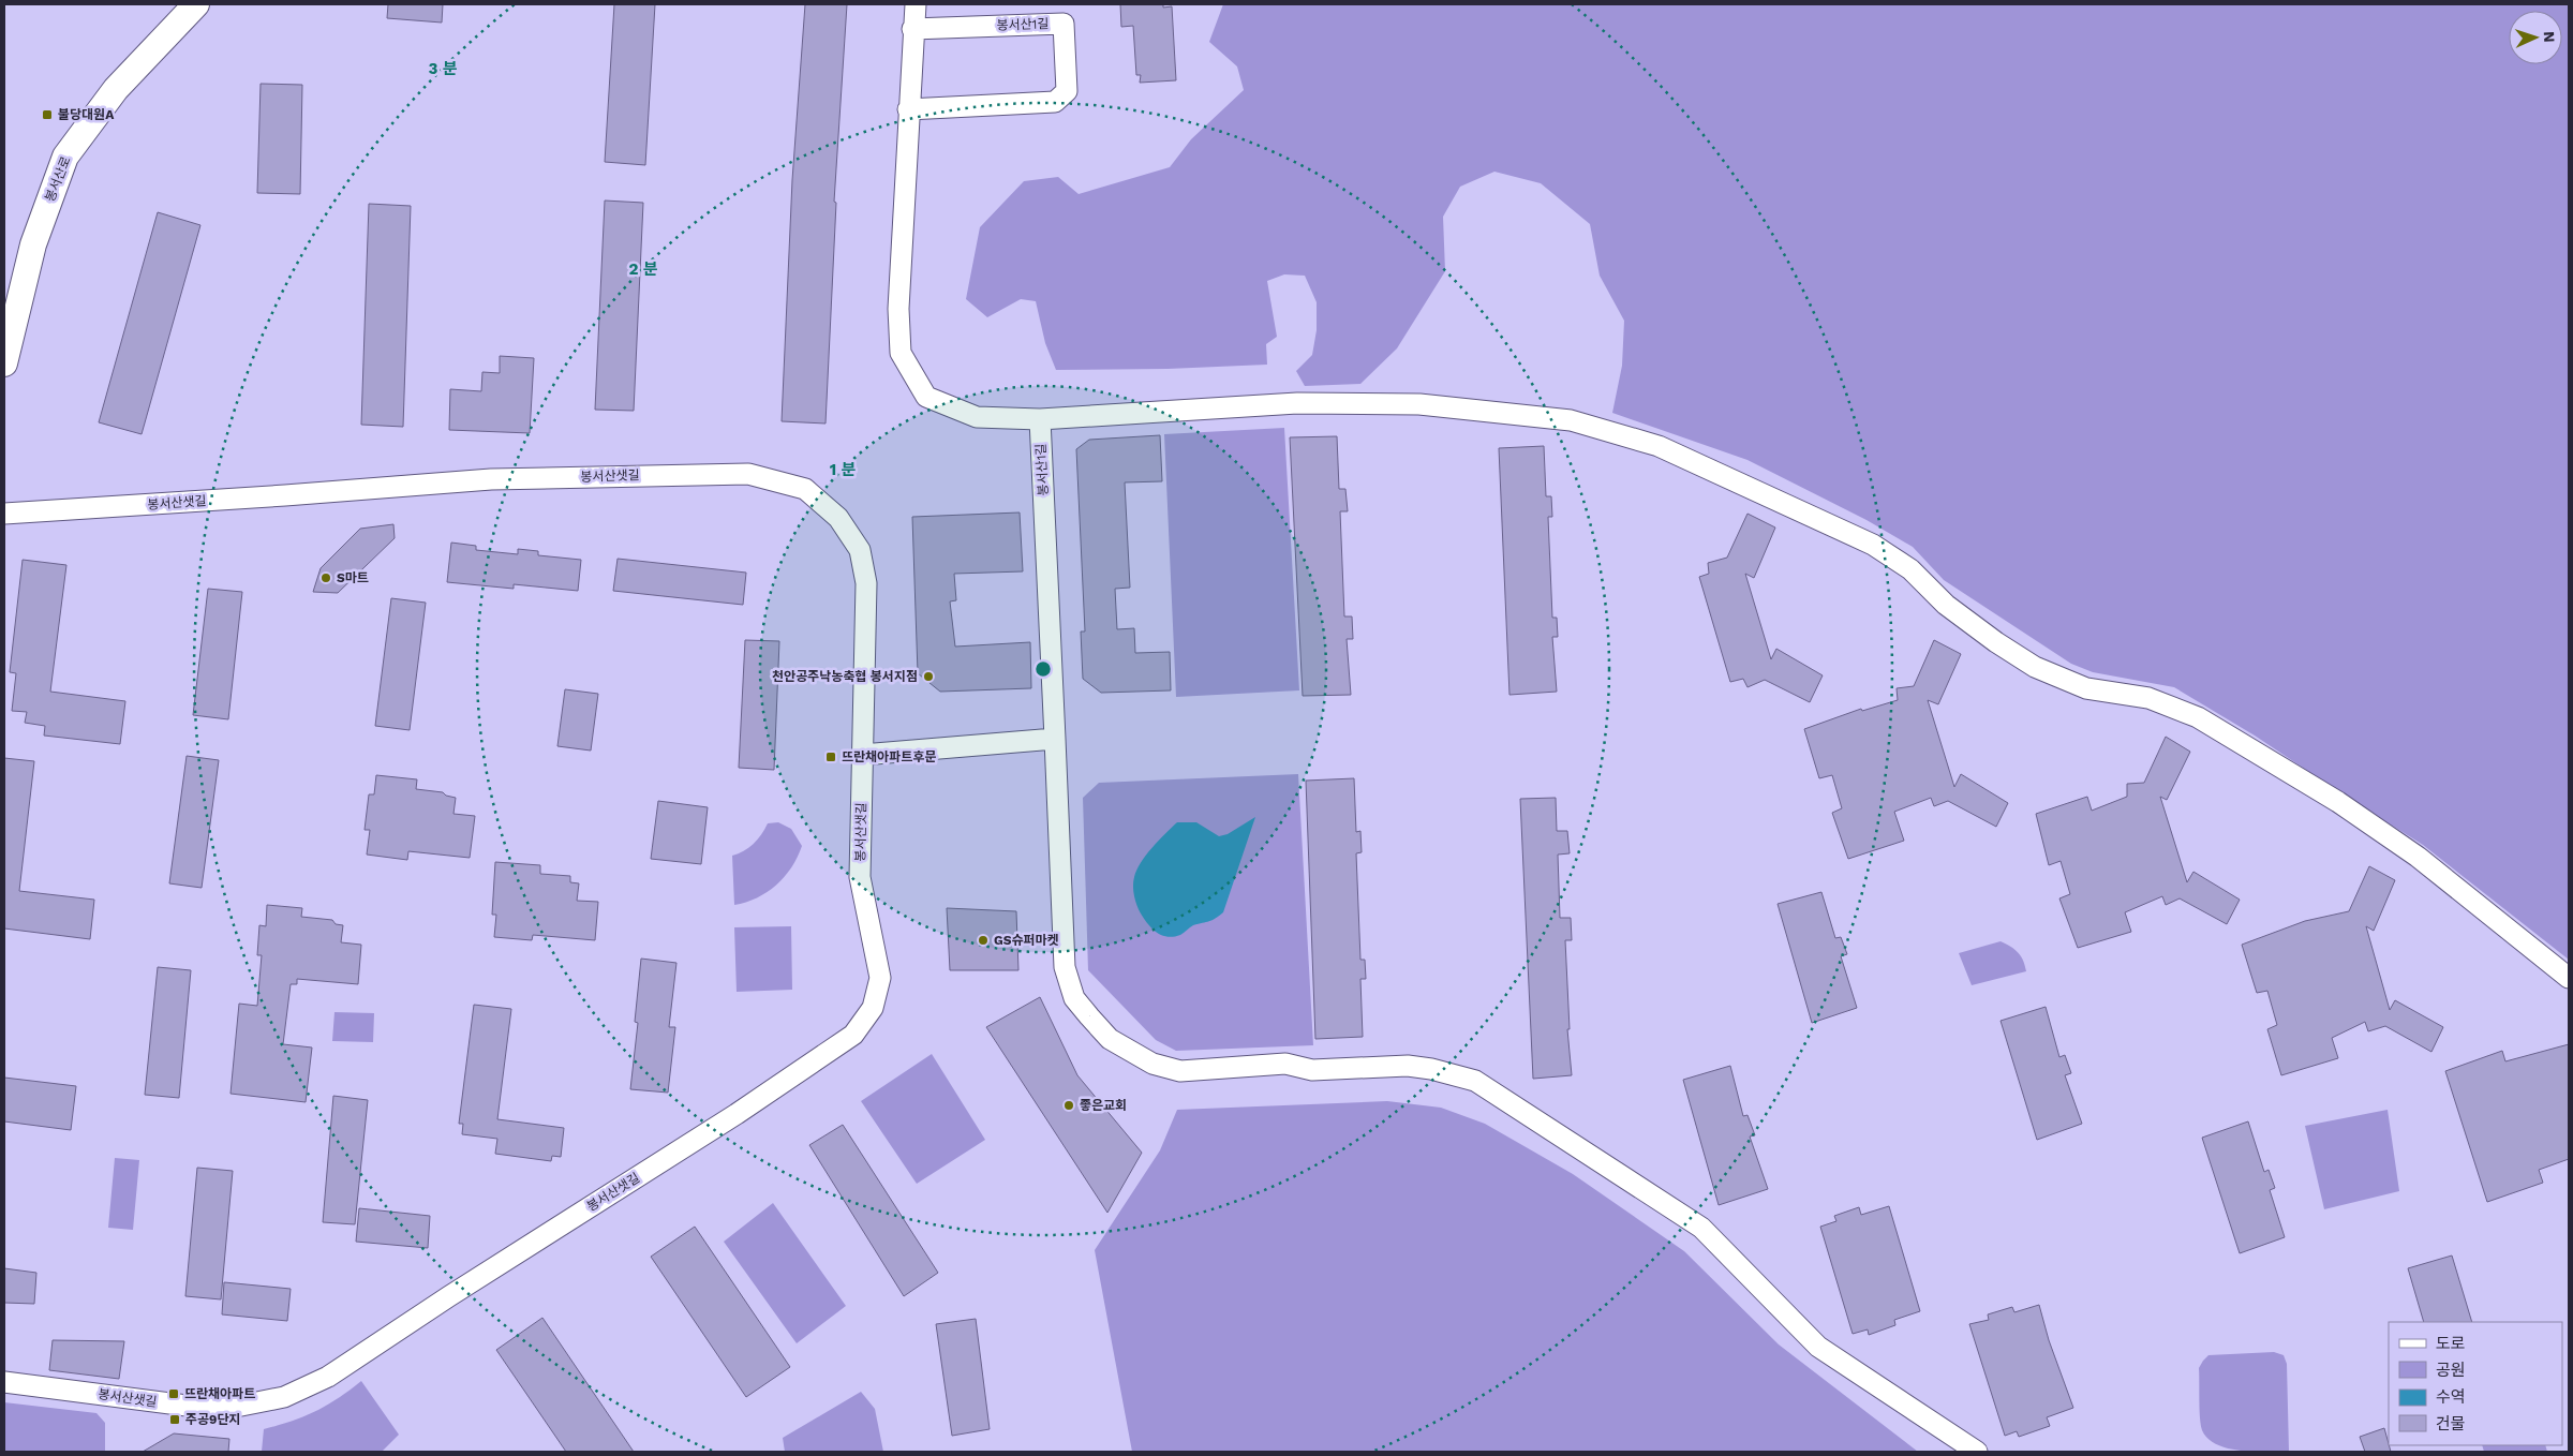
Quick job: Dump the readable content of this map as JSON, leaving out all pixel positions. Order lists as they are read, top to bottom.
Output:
{
  "streets": {
    "street": ["봉서산1길", "봉서산로", "봉서산샛길"]
  },
  "places": {
    "transit": [
      "불당대원A",
      "뜨란채아파트후문",
      "뜨란채아파트",
      "주공9단지"
    ],
    "other": [
      "S마트",
      "천안공주낙농축협 봉서지점",
      "GS슈퍼마켓",
      "좋은교회"
    ]
  },
  "legend": [
    "도로",
    "공원",
    "수역",
    "건물"
  ],
  "north": "right",
  "rings": ["3 분", "2 분", "1 분"]
}
